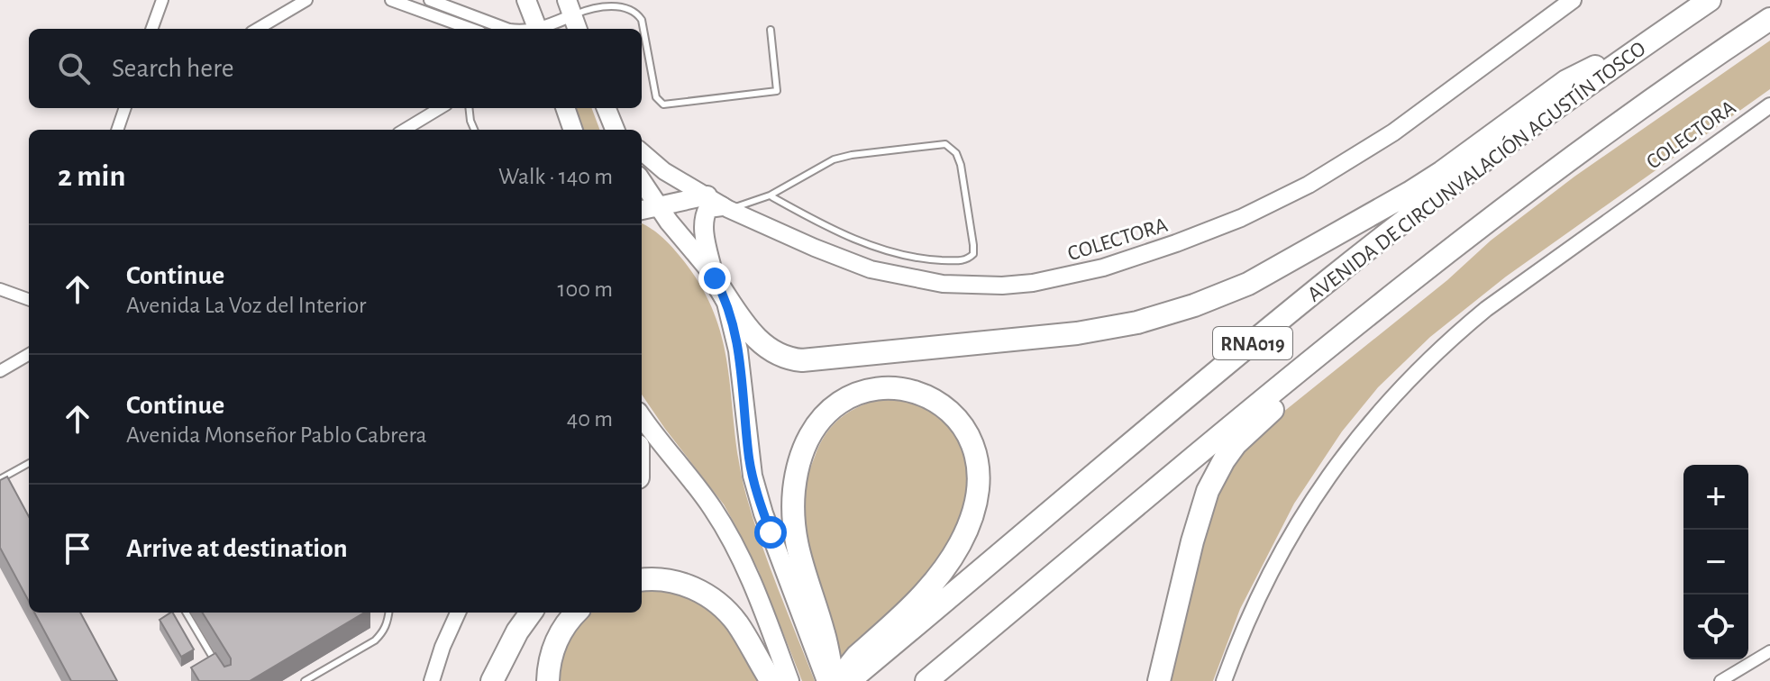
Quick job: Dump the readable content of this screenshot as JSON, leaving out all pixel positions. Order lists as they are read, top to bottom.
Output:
{
  "streets": {
    "highway": ["AVENIDA DE CIRCUNVALACIÓN AGUSTÍN TOSCO", "RNA019"],
    "main road": ["COLECTORA"]
  },
  "page": {
    "search": "Search here",
    "heading": ["2 min", "Walk · 140 m"],
    "list": [
      ["Continue", "Avenida La Voz del Interior", "100 m"],
      ["Continue", "Avenida Monseñor Pablo Cabrera", "40 m"],
      "Arrive at destination"
    ],
    "map_buttons": ["+", "−"]
  }
}
